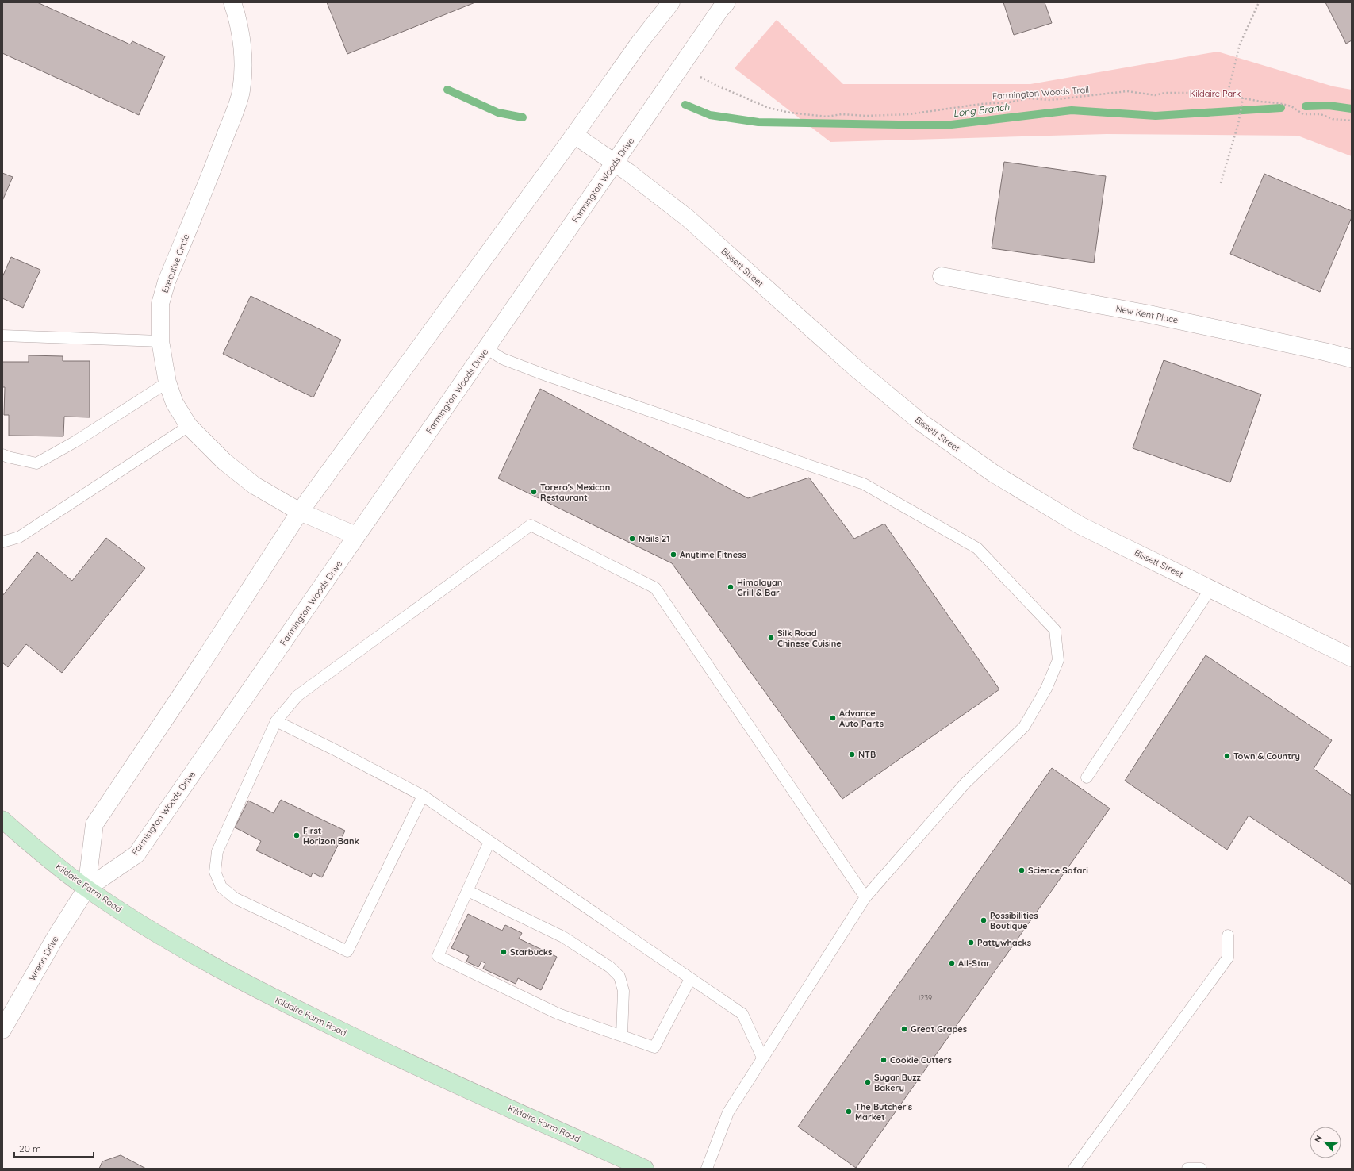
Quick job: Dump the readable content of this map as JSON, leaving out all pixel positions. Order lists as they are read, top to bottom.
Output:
{
  "streets": {
    "main road": ["Kildaire Farm Road"],
    "street": [
      "Farmington Woods Drive",
      "Executive Circle",
      "Bissett Street",
      "New Kent Place",
      "Wrenn Drive"
    ],
    "path": ["Farmington Woods Trail"]
  },
  "crossings": [
    ["Farmington Woods Drive", "Executive Circle"],
    ["Farmington Woods Drive", "Bissett Street"],
    ["Farmington Woods Drive", "Kildaire Farm Road"],
    ["Farmington Woods Drive", "Wrenn Drive"],
    ["Kildaire Farm Road", "Wrenn Drive"]
  ],
  "water": ["Long Branch"],
  "parks": ["Kildaire Park"],
  "places": [
    "Torero's Mexican Restaurant",
    "Nails 21",
    "Anytime Fitness",
    "Himalayan Grill & Bar",
    "Silk Road Chinese Cuisine",
    "Advance Auto Parts",
    "NTB",
    "Town & Country",
    "First Horizon Bank",
    "Science Safari",
    "Possibilities Boutique",
    "Pattywhacks",
    "Starbucks",
    "All-Star",
    "Great Grapes",
    "Cookie Cutters",
    "Sugar Buzz Bakery",
    "The Butcher's Market"
  ],
  "house_numbers": ["1239"],
  "scale_bar": "20 m",
  "north": "top left"
}
